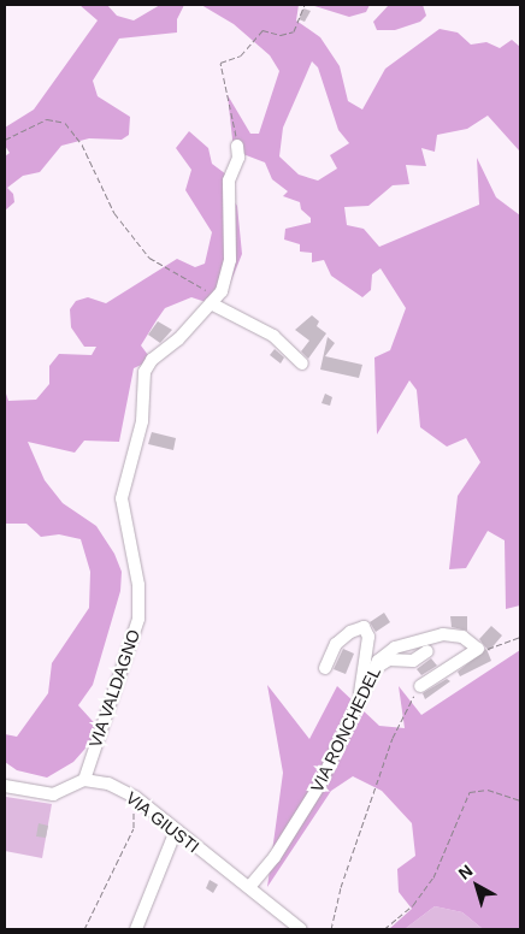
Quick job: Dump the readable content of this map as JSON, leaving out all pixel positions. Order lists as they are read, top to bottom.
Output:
{
  "streets": {
    "street": ["VIA VALDAGNO", "VIA RONCHEDEL", "VIA GIUSTI"]
  },
  "crossings": [
    ["VIA VALDAGNO", "VIA GIUSTI"],
    ["VIA RONCHEDEL", "VIA GIUSTI"]
  ],
  "north": "top left"
}
